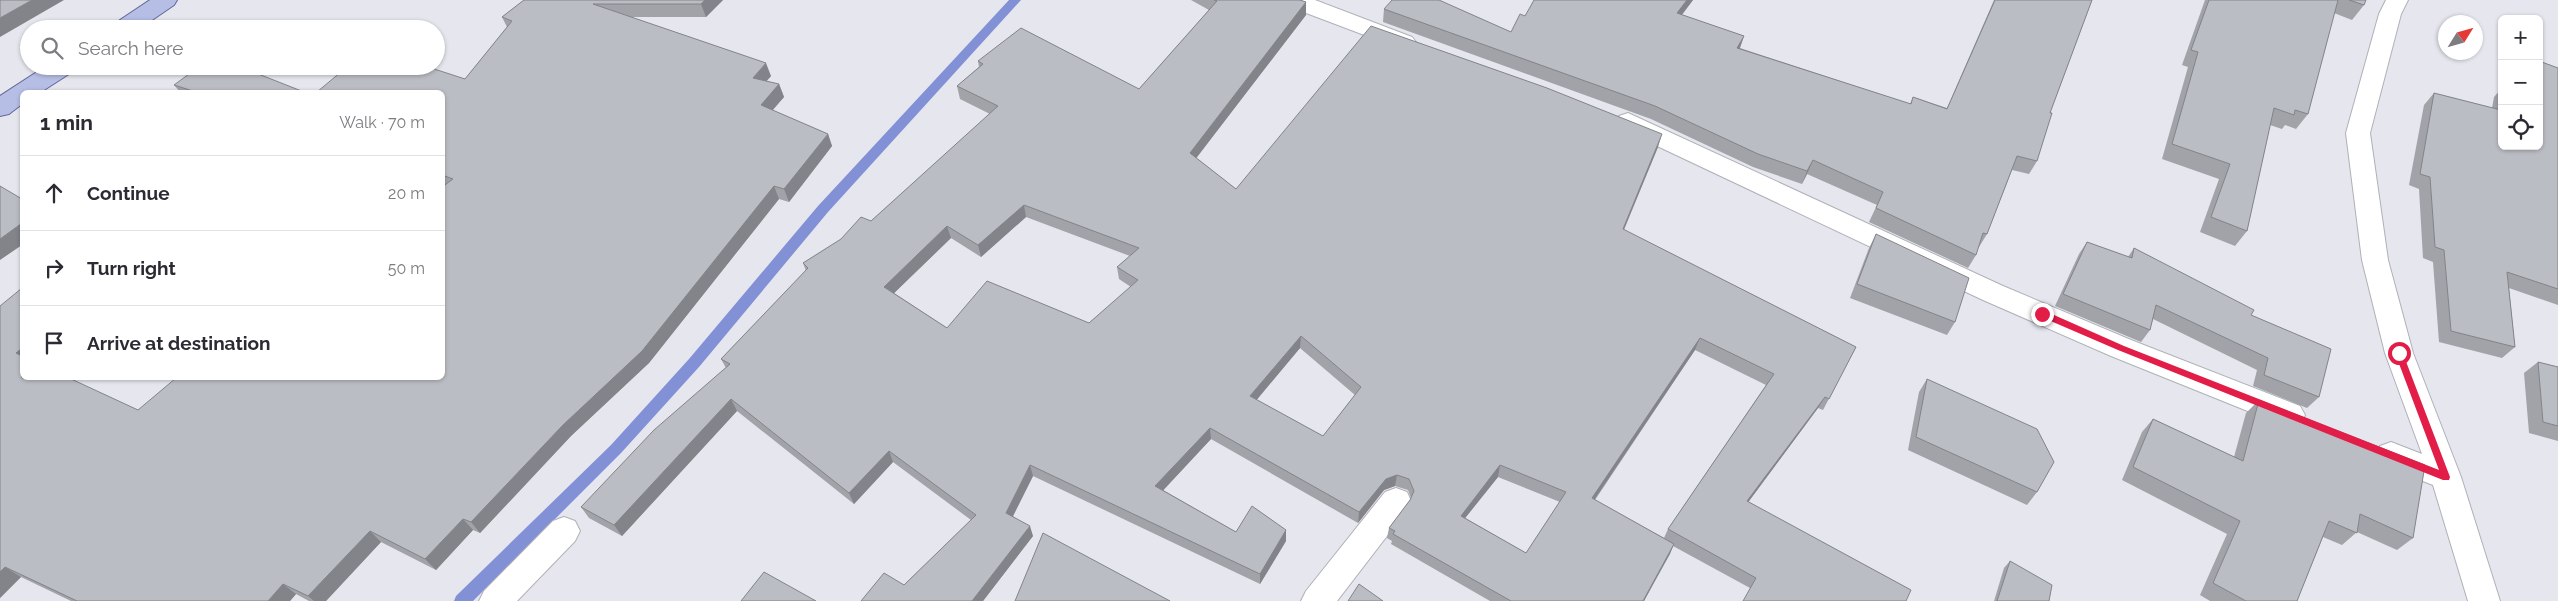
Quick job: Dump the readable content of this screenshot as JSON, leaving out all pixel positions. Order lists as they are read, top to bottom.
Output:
{
  "north": "top right",
  "page": {
    "map_buttons": ["+", "−"],
    "search": "Search here",
    "heading": ["1 min", "Walk · 70 m"],
    "list": [
      ["Continue", "20 m"],
      ["Turn right", "50 m"],
      "Arrive at destination"
    ]
  }
}
